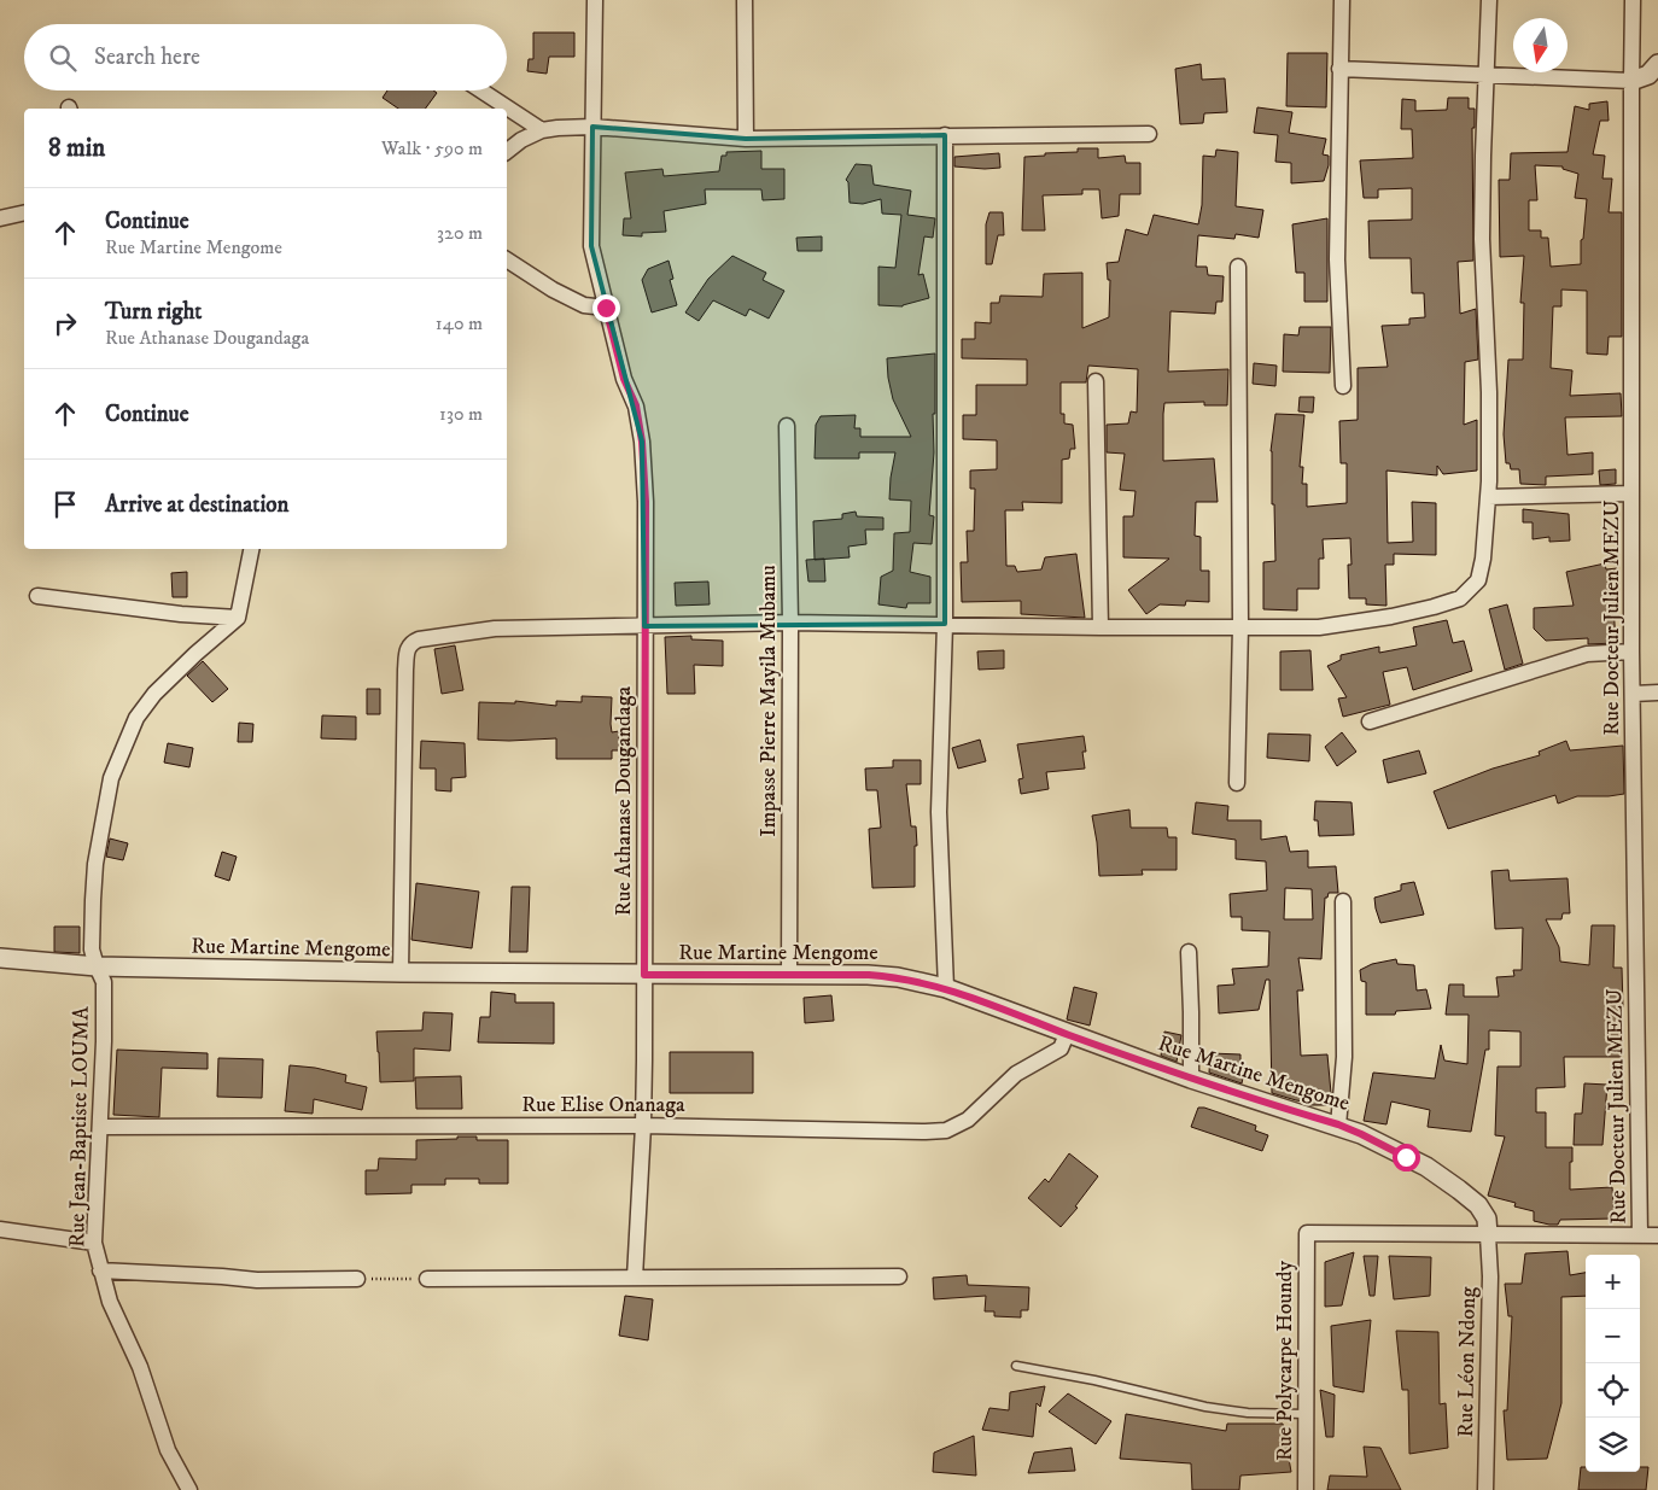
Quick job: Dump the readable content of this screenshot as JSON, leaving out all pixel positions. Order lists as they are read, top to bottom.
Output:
{
  "streets": {
    "street": [
      "Rue Docteur Julien MEZU",
      "Impasse Pierre Mayila Mubamu",
      "Rue Athanase Dougandaga",
      "Rue Martine Mengome",
      "Rue Elise Onanaga",
      "Rue Jean-Baptiste LOUMA",
      "Rue Polycarpe Houndy",
      "Rue Léon Ndong"
    ]
  },
  "crossings": [
    ["Impasse Pierre Mayila Mubamu", "Rue Martine Mengome"],
    ["Rue Athanase Dougandaga", "Rue Martine Mengome"],
    ["Rue Athanase Dougandaga", "Rue Elise Onanaga"],
    ["Rue Martine Mengome", "Rue Elise Onanaga"],
    ["Rue Martine Mengome", "Rue Jean-Baptiste LOUMA"],
    ["Rue Martine Mengome", "Rue Polycarpe Houndy"],
    ["Rue Martine Mengome", "Rue Léon Ndong"],
    ["Rue Elise Onanaga", "Rue Jean-Baptiste LOUMA"],
    ["Rue Polycarpe Houndy", "Rue Léon Ndong"]
  ],
  "north": "bottom",
  "page": {
    "search": "Search here",
    "heading": ["8 min", "Walk · 590 m"],
    "list": [
      ["Continue", "Rue Martine Mengome", "320 m"],
      ["Turn right", "Rue Athanase Dougandaga", "140 m"],
      ["Continue", "130 m"],
      "Arrive at destination"
    ],
    "map_buttons": ["+", "−"]
  }
}
